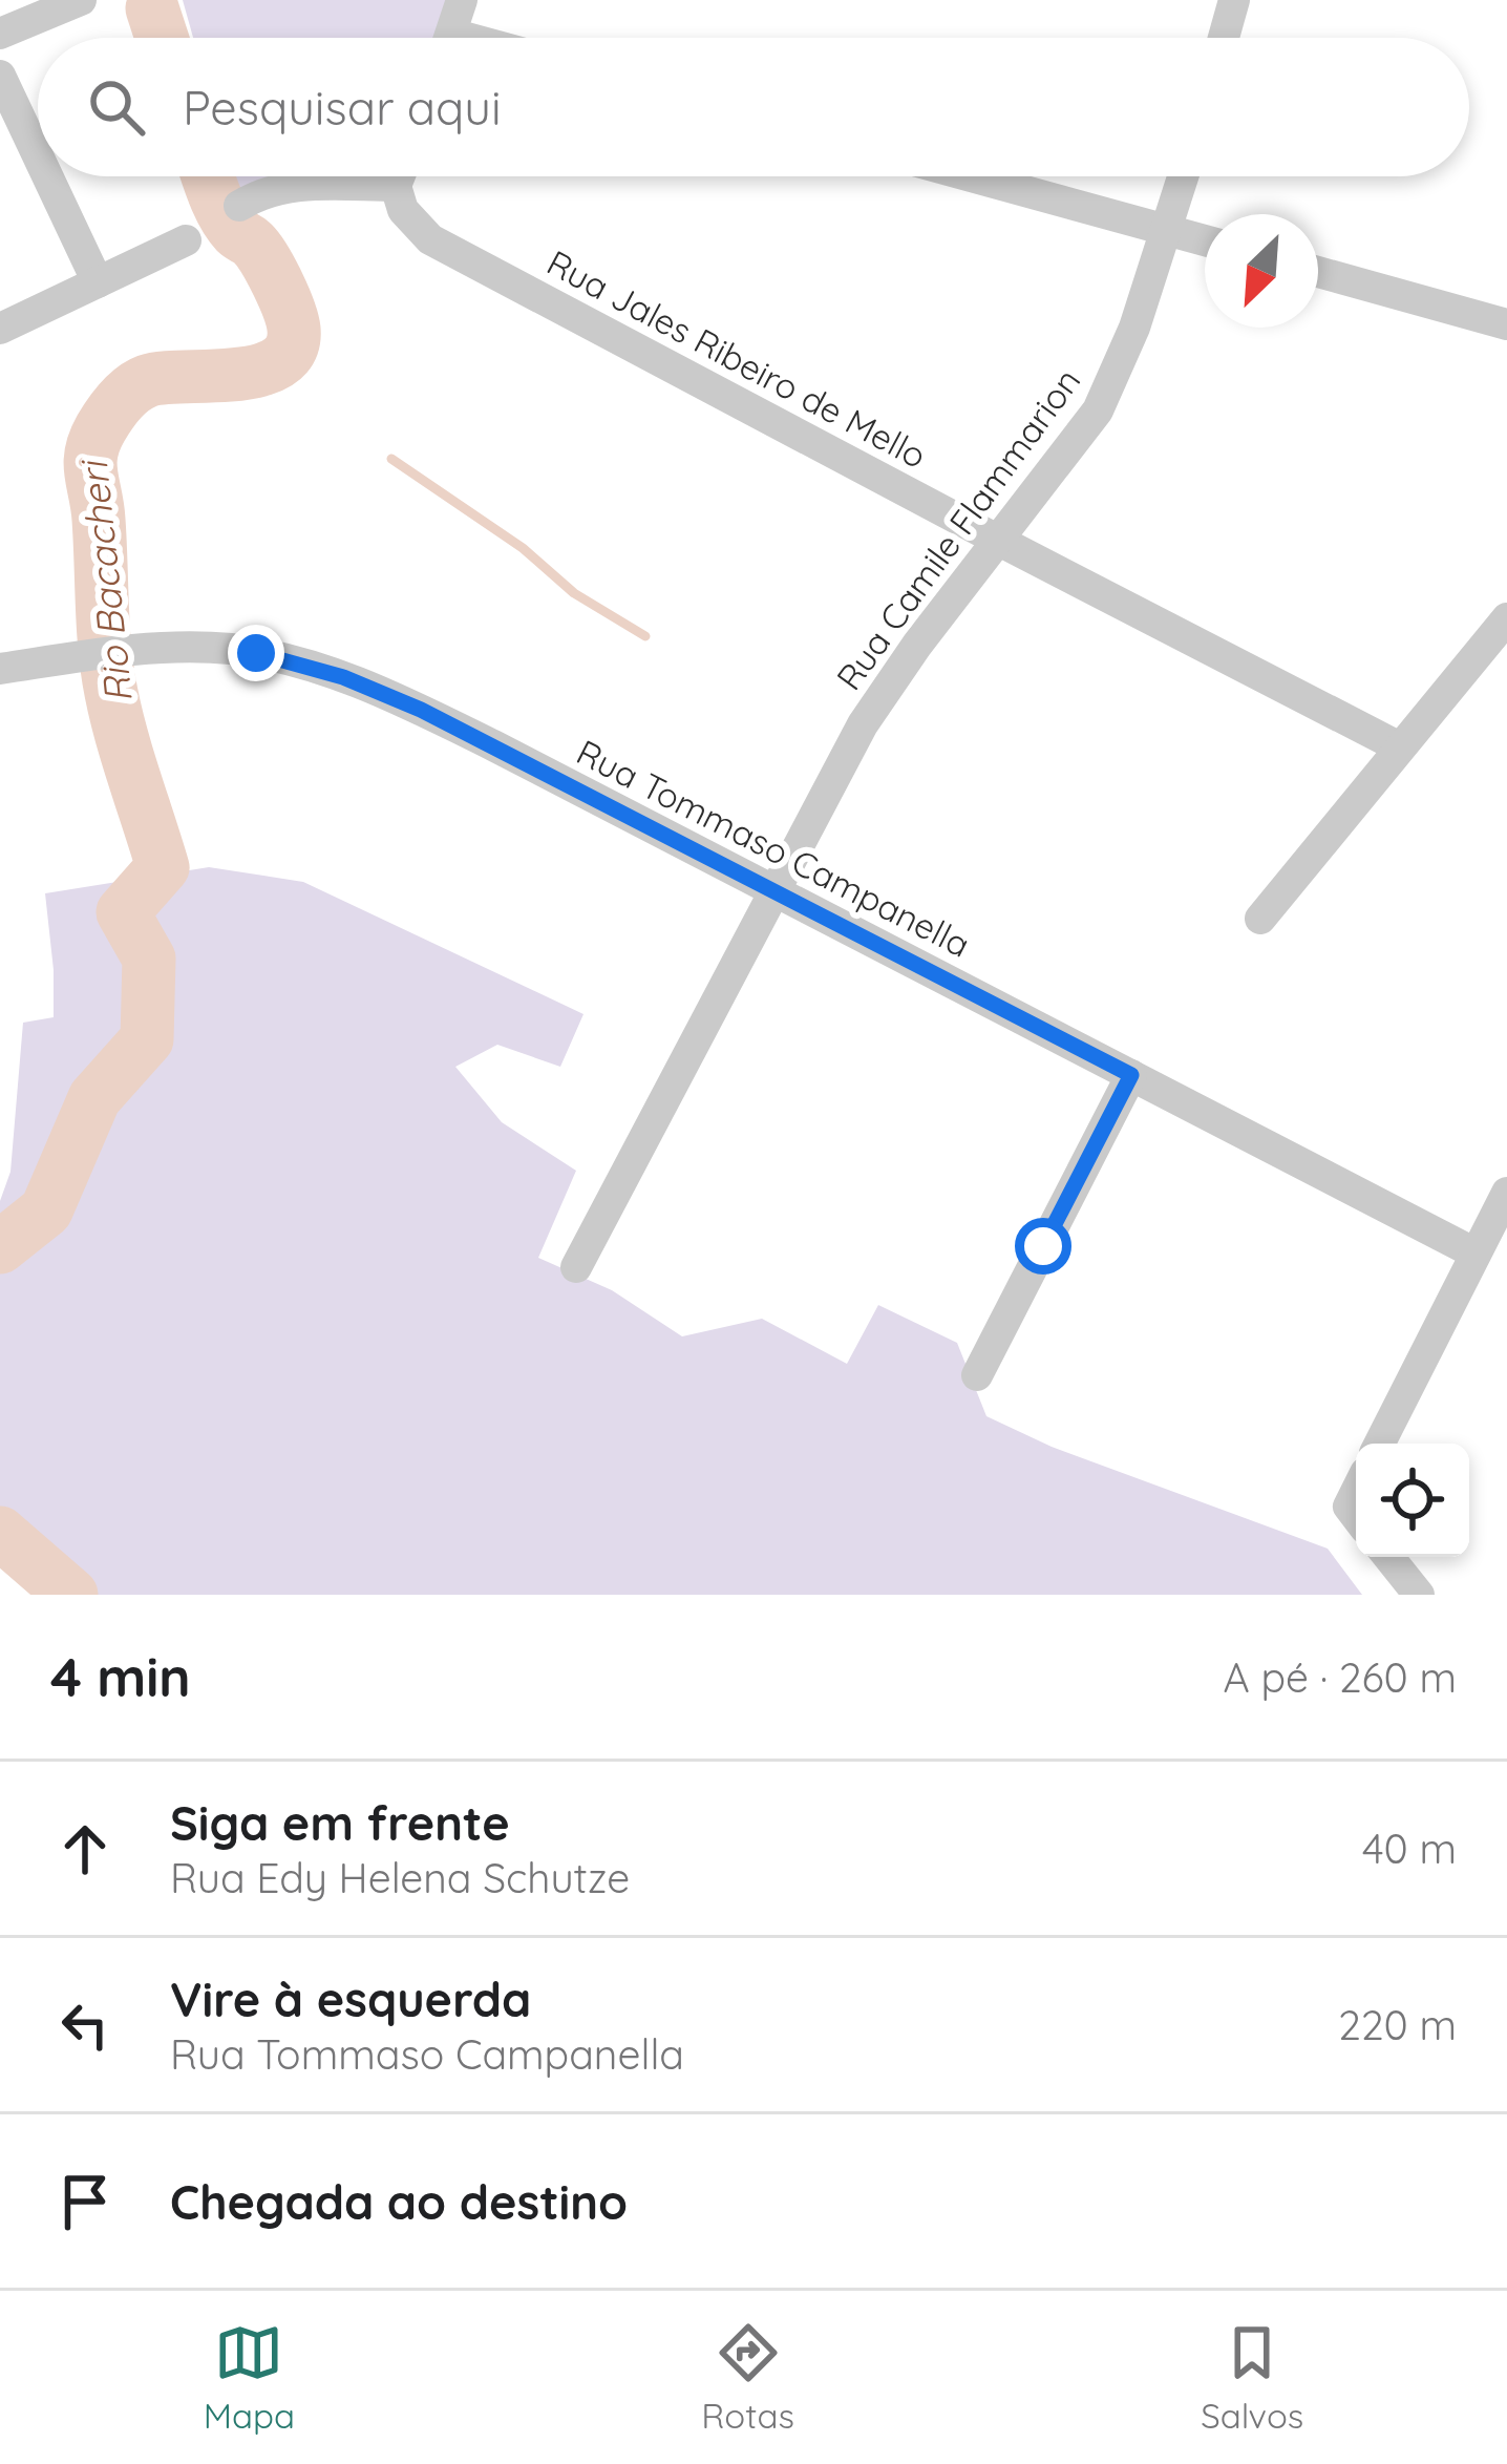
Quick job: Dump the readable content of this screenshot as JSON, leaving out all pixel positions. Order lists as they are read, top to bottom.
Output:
{
  "streets": {
    "street": ["Rua Jales Ribeiro de Mello", "Rua Camile Flammarion", "Rua Tommaso Campanella"]
  },
  "crossings": [
    ["Rua Jales Ribeiro de Mello", "Rua Camile Flammarion"],
    ["Rua Camile Flammarion", "Rua Tommaso Campanella"]
  ],
  "water": ["Rio Bacacheri"],
  "north": "bottom left",
  "page": {
    "search": "Pesquisar aqui",
    "heading": ["4 min", "A pé · 260 m"],
    "list": [
      ["Siga em frente", "Rua Edy Helena Schutze", "40 m"],
      ["Vire à esquerda", "Rua Tommaso Campanella", "220 m"],
      "Chegada ao destino"
    ],
    "nav": ["Mapa", "Rotas", "Salvos"]
  }
}
